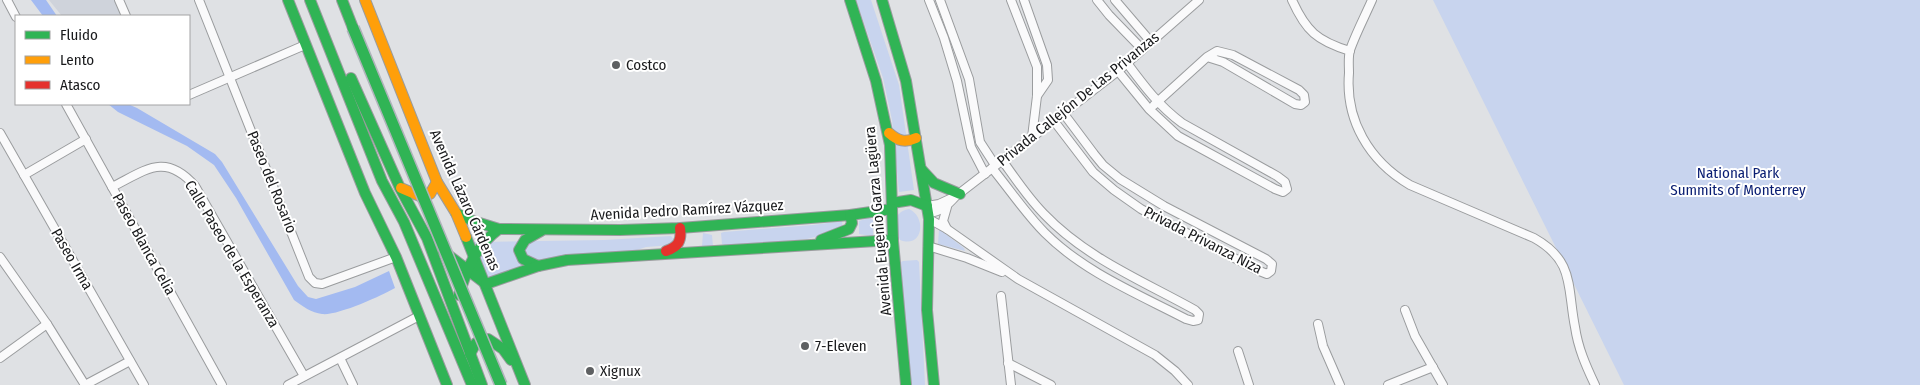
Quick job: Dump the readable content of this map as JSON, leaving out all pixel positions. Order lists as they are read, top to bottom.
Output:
{
  "streets": {
    "main road": ["Avenida Lázaro Cárdenas", "Avenida Pedro Ramírez Vázquez", "Avenida Eugenio Garza Lagüera"],
    "street": [
      "Privada Callejón De Las Privanzas",
      "Paseo del Rosario",
      "Privada Privanza Niza",
      "Paseo Blanca Celia",
      "Calle Paseo de la Esperanza",
      "Paseo Irma"
    ]
  },
  "crossings": [
    ["Privada Callejón De Las Privanzas", "Avenida Pedro Ramírez Vázquez"],
    ["Privada Callejón De Las Privanzas", "Privada Privanza Niza"],
    ["Avenida Lázaro Cárdenas", "Avenida Pedro Ramírez Vázquez"],
    ["Avenida Pedro Ramírez Vázquez", "Avenida Eugenio Garza Lagüera"],
    ["Paseo Blanca Celia", "Calle Paseo de la Esperanza"]
  ],
  "parks": ["National Park Summits of Monterrey"],
  "places": ["Costco", "7-Eleven", "Xignux"],
  "legend": ["Fluido", "Lento", "Atasco"]
}
